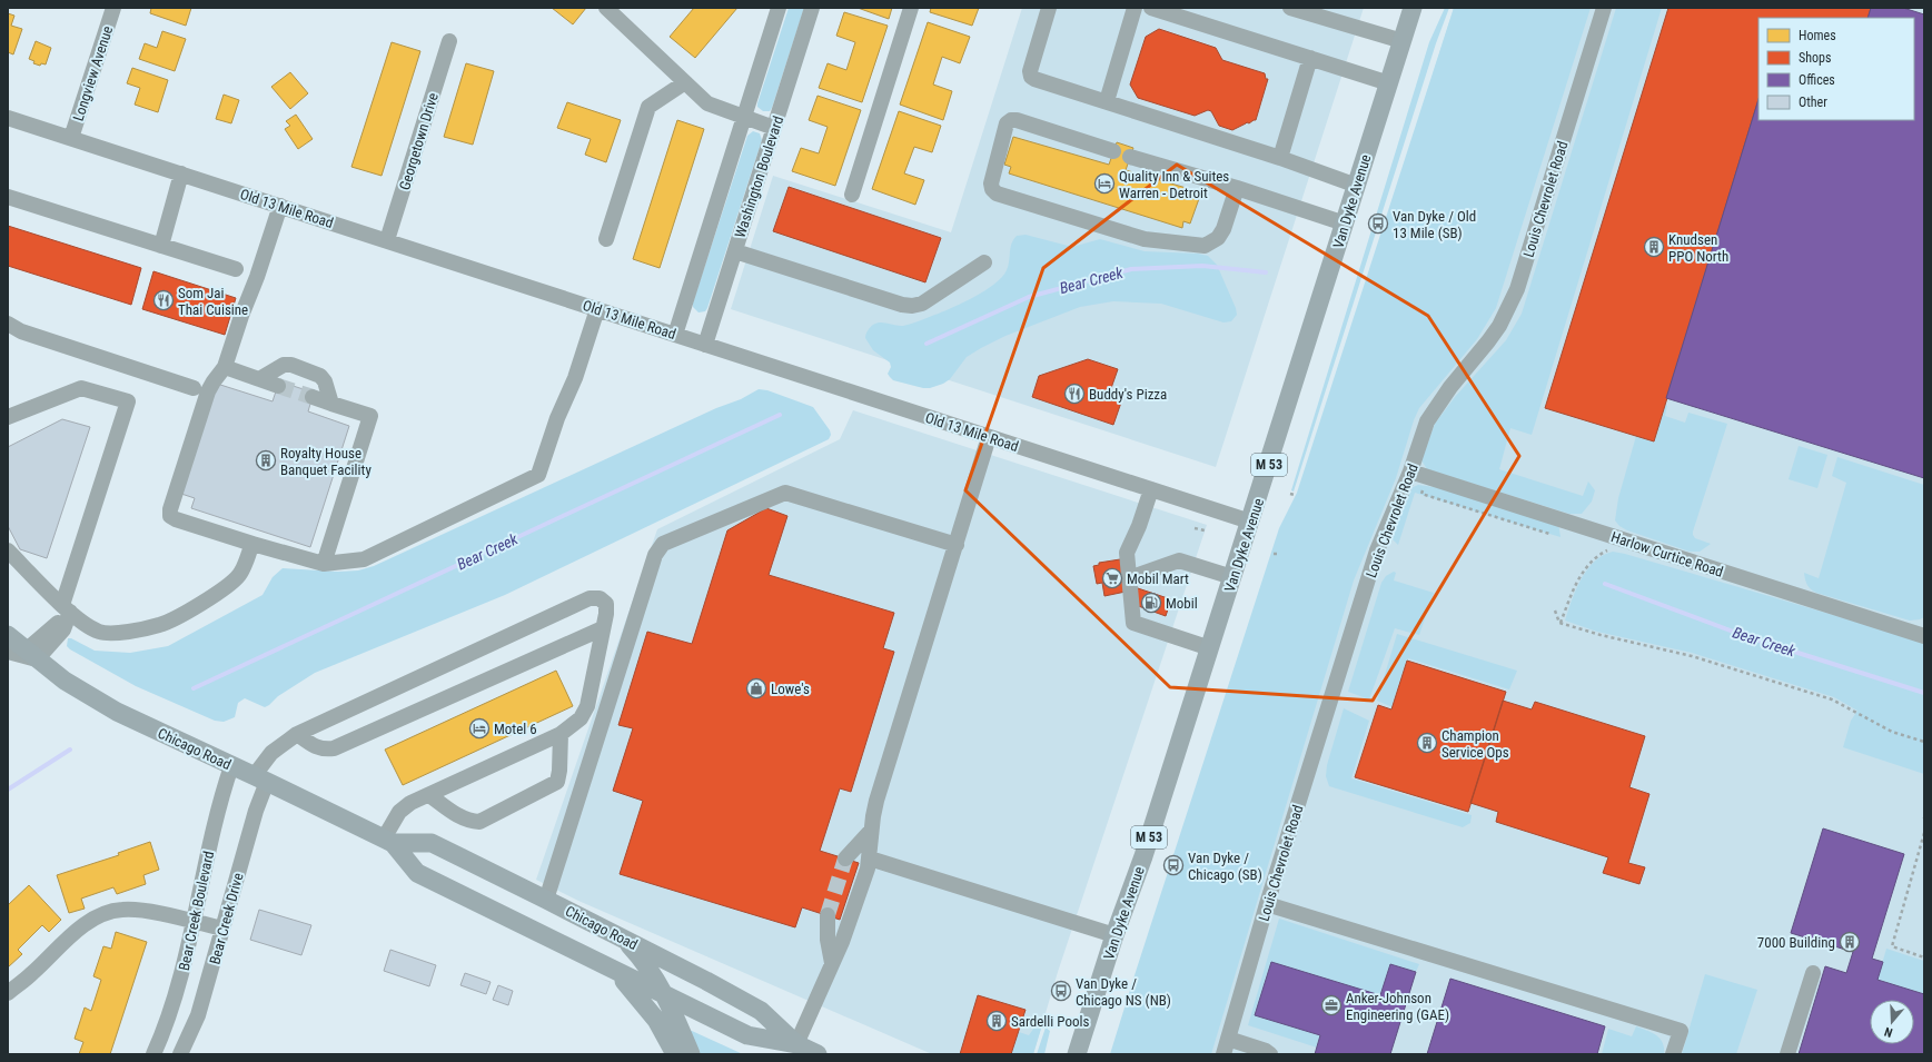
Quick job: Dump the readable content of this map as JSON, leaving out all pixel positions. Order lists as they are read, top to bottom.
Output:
{
  "streets": {
    "main road": ["Van Dyke Avenue", "M 53", "Chicago Road"],
    "street": [
      "Longview Avenue",
      "Georgetown Drive",
      "Washington Boulevard",
      "Louis Chevrolet Road",
      "Old 13 Mile Road",
      "Harlow Curtice Road",
      "Bear Creek Boulevard",
      "Bear Creek Drive"
    ]
  },
  "crossings": [
    ["Longview Avenue", "Old 13 Mile Road"],
    ["Georgetown Drive", "Old 13 Mile Road"],
    ["Washington Boulevard", "Old 13 Mile Road"],
    ["Louis Chevrolet Road", "Harlow Curtice Road"],
    ["Van Dyke Avenue", "Old 13 Mile Road"],
    ["Chicago Road", "Bear Creek Boulevard"],
    ["Chicago Road", "Bear Creek Drive"]
  ],
  "water": ["Bear Creek"],
  "places": {
    "hotel": ["Quality Inn & Suites Warren - Detroit", "Motel 6"],
    "bus stop": ["Van Dyke / Old 13 Mile (SB)", "Van Dyke / Chicago (SB)", "Van Dyke / Chicago NS (NB)"],
    "building": [
      "Knudsen PPO North",
      "Royalty House Banquet Facility",
      "Champion Service Ops",
      "7000 Building",
      "Sardelli Pools"
    ],
    "restaurant": ["Som Jai Thai Cuisine", "Buddy's Pizza"],
    "supermarket": ["Mobil Mart"],
    "fuel station": ["Mobil"],
    "shop": ["Lowe's"],
    "office": ["Anker-Johnson Engineering (GAE)"]
  },
  "legend": [
    "Homes",
    "Shops",
    "Offices",
    "Other"
  ],
  "north": "bottom"
}
